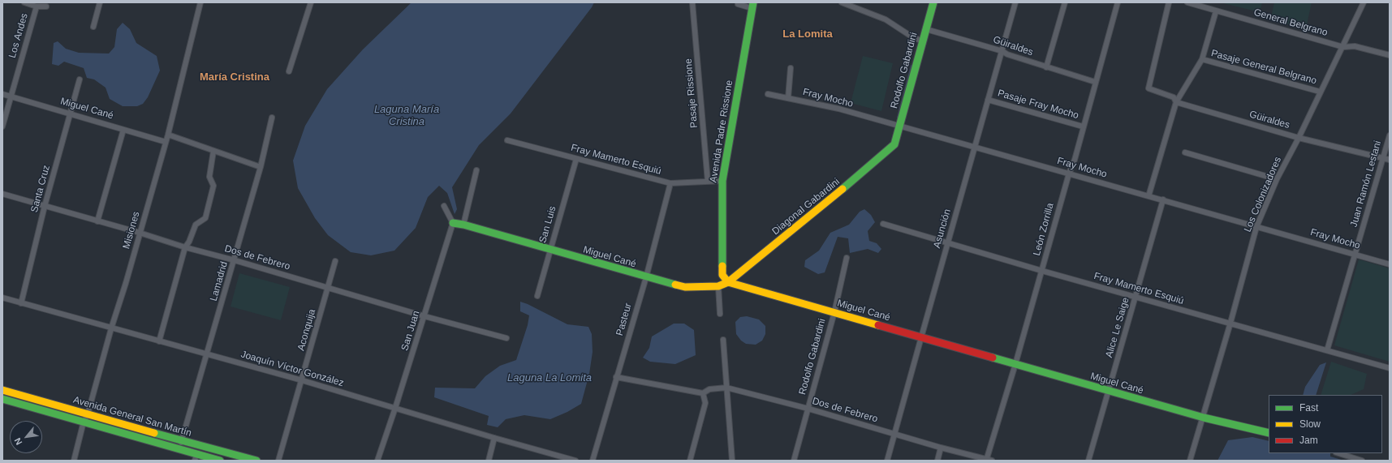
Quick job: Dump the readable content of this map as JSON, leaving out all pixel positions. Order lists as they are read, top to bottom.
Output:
{
  "streets": {
    "street": [
      "General Belgrano",
      "Los Andes",
      "Güiraldes",
      "Pasaje General Belgrano",
      "Rodolfo Gabardini",
      "Pasaje Rissione",
      "Fray Mocho",
      "Pasaje Fray Mocho",
      "Miguel Cané",
      "Avenida Padre Rissione",
      "Fray Mamerto Esquiú",
      "Juan Ramón Lestani",
      "Santa Cruz",
      "Los Colonizadores",
      "Diagonal Gabardini",
      "San Luis",
      "Asunción",
      "León Zorrilla",
      "Misiones",
      "Dos de Febrero",
      "Lamadrid",
      "Pasteur",
      "Alice Le Saige",
      "Aconquija",
      "San Juan",
      "Joaquín Víctor González",
      "Avenida General San Martín"
    ]
  },
  "crossings": [
    ["General Belgrano", "Los Colonizadores"],
    ["Los Andes", "Miguel Cané"],
    ["Güiraldes", "Rodolfo Gabardini"],
    ["Güiraldes", "Juan Ramón Lestani"],
    ["Güiraldes", "Los Colonizadores"],
    ["Güiraldes", "Asunción"],
    ["Güiraldes", "León Zorrilla"],
    ["Pasaje General Belgrano", "Los Colonizadores"],
    ["Rodolfo Gabardini", "Fray Mocho"],
    ["Rodolfo Gabardini", "Miguel Cané"],
    ["Rodolfo Gabardini", "Diagonal Gabardini"],
    ["Rodolfo Gabardini", "Dos de Febrero"],
    ["Pasaje Rissione", "Fray Mamerto Esquiú"],
    ["Fray Mocho", "Juan Ramón Lestani"],
    ["Fray Mocho", "Los Colonizadores"],
    ["Fray Mocho", "Asunción"],
    ["Fray Mocho", "León Zorrilla"],
    ["Fray Mocho", "Alice Le Saige"],
    ["Pasaje Fray Mocho", "Asunción"],
    ["Pasaje Fray Mocho", "León Zorrilla"],
    ["Miguel Cané", "Avenida Padre Rissione"],
    ["Miguel Cané", "Santa Cruz"],
    ["Miguel Cané", "Los Colonizadores"],
    ["Miguel Cané", "Diagonal Gabardini"],
    ["Miguel Cané", "San Luis"],
    ["Miguel Cané", "Asunción"],
    ["Miguel Cané", "León Zorrilla"],
    ["Miguel Cané", "Misiones"],
    ["Miguel Cané", "Pasteur"],
    ["Miguel Cané", "Alice Le Saige"],
    ["Miguel Cané", "San Juan"],
    ["Avenida Padre Rissione", "Fray Mamerto Esquiú"],
    ["Avenida Padre Rissione", "Diagonal Gabardini"],
    ["Fray Mamerto Esquiú", "Juan Ramón Lestani"],
    ["Fray Mamerto Esquiú", "Los Colonizadores"],
    ["Fray Mamerto Esquiú", "San Luis"],
    ["Fray Mamerto Esquiú", "Asunción"],
    ["Fray Mamerto Esquiú", "León Zorrilla"],
    ["Fray Mamerto Esquiú", "Pasteur"],
    ["Fray Mamerto Esquiú", "Alice Le Saige"],
    ["Santa Cruz", "Dos de Febrero"],
    ["Santa Cruz", "Joaquín Víctor González"],
    ["Asunción", "Dos de Febrero"],
    ["León Zorrilla", "Dos de Febrero"],
    ["Misiones", "Dos de Febrero"],
    ["Misiones", "Joaquín Víctor González"],
    ["Misiones", "Avenida General San Martín"],
    ["Dos de Febrero", "Lamadrid"],
    ["Dos de Febrero", "Pasteur"],
    ["Dos de Febrero", "Aconquija"],
    ["Dos de Febrero", "San Juan"],
    ["Lamadrid", "Joaquín Víctor González"],
    ["Lamadrid", "Avenida General San Martín"],
    ["Aconquija", "Joaquín Víctor González"],
    ["San Juan", "Joaquín Víctor González"]
  ],
  "districts": ["La Lomita", "María Cristina"],
  "water": ["Laguna María Cristina", "Laguna La Lomita"],
  "legend": ["Fast", "Slow", "Jam"],
  "north": "bottom left"
}
